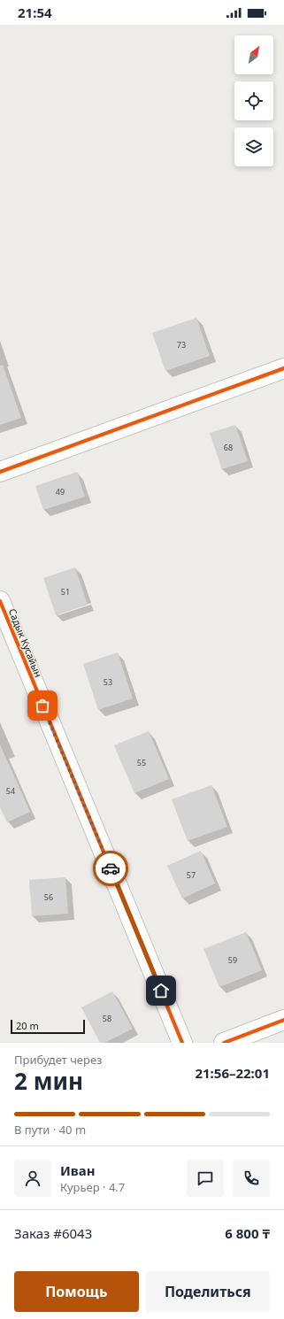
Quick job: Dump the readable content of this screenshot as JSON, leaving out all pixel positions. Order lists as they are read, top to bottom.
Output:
{
  "streets": {
    "street": ["Садык Кусайын"]
  },
  "house_numbers": [
    "73",
    "68",
    "49",
    "51",
    "53",
    "55",
    "54",
    "57",
    "56",
    "59",
    "58"
  ],
  "scale_bar": "20 m",
  "north": "top right",
  "page": {
    "status": "21:54",
    "scale": "20 m",
    "heading": ["2 мин", "Прибудет через", "21:56–22:01"],
    "panel": [
      "Иван",
      "Курьер · 4.7",
      "Заказ #6043",
      "6 800 ₸"
    ],
    "bar": "В пути · 40 m",
    "buttons": ["Помощь", "Поделиться"]
  }
}
